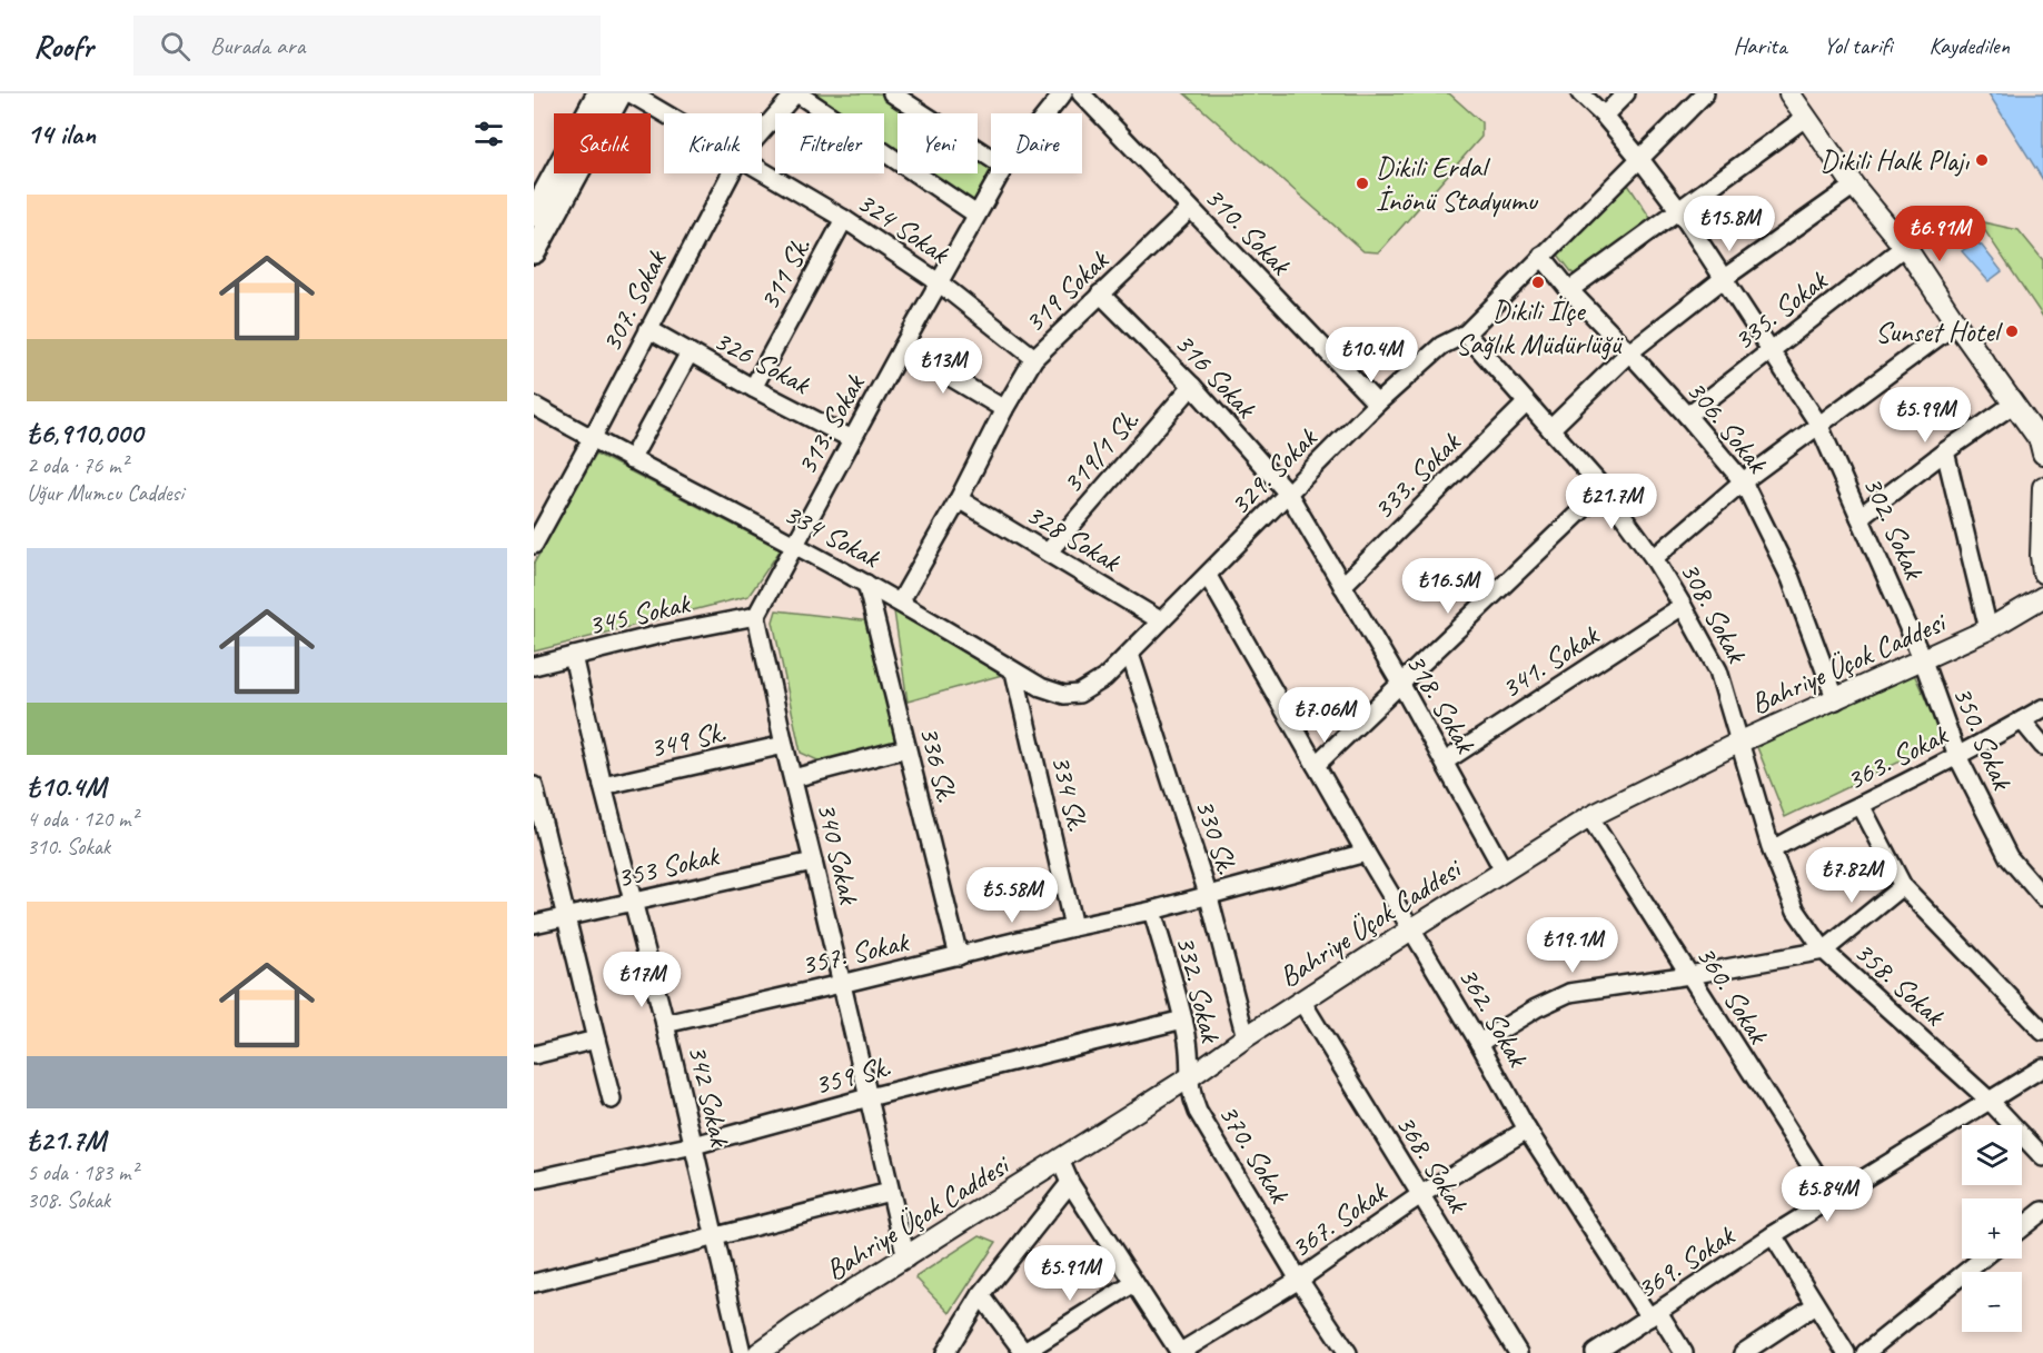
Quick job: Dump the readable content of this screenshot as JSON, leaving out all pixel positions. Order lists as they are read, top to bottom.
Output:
{
  "streets": {
    "street": [
      "324 Sokak",
      "310. Sokak",
      "311 Sk.",
      "319 Sokak",
      "307. Sokak",
      "335. Sokak",
      "326 Sokak",
      "316 Sokak",
      "313. Sokak",
      "306. Sokak",
      "319/1 Sk.",
      "329. Sokak",
      "333. Sokak",
      "302. Sokak",
      "334 Sokak",
      "328 Sokak",
      "308. Sokak",
      "345 Sokak",
      "341. Sokak",
      "Bahriye Üçok Caddesi",
      "318. Sokak",
      "350. Sokak",
      "349 Sk.",
      "363. Sokak",
      "336 Sk.",
      "334 Sk.",
      "330 Sk.",
      "340 Sokak",
      "353 Sokak",
      "357. Sokak",
      "358. Sokak",
      "332. Sokak",
      "360. Sokak",
      "362. Sokak",
      "359 Sk.",
      "342 Sokak",
      "370. Sokak",
      "368. Sokak",
      "367. Sokak",
      "369. Sokak"
    ]
  },
  "crossings": [
    ["324 Sokak", "311 Sk."],
    ["324 Sokak", "319 Sokak"],
    ["324 Sokak", "313. Sokak"],
    ["310. Sokak", "319 Sokak"],
    ["310. Sokak", "329. Sokak"],
    ["311 Sk.", "326 Sokak"],
    ["319 Sokak", "316 Sokak"],
    ["319 Sokak", "334 Sokak"],
    ["319 Sokak", "328 Sokak"],
    ["307. Sokak", "326 Sokak"],
    ["307. Sokak", "334 Sokak"],
    ["335. Sokak", "306. Sokak"],
    ["335. Sokak", "302. Sokak"],
    ["326 Sokak", "313. Sokak"],
    ["316 Sokak", "319/1 Sk."],
    ["316 Sokak", "329. Sokak"],
    ["316 Sokak", "318. Sokak"],
    ["313. Sokak", "334 Sokak"],
    ["313. Sokak", "345 Sokak"],
    ["313. Sokak", "340 Sokak"],
    ["306. Sokak", "329. Sokak"],
    ["306. Sokak", "Bahriye Üçok Caddesi"],
    ["319/1 Sk.", "328 Sokak"],
    ["329. Sokak", "302. Sokak"],
    ["329. Sokak", "334 Sokak"],
    ["329. Sokak", "328 Sokak"],
    ["329. Sokak", "308. Sokak"],
    ["329. Sokak", "318. Sokak"],
    ["329. Sokak", "330 Sk."],
    ["329. Sokak", "362. Sokak"],
    ["333. Sokak", "308. Sokak"],
    ["333. Sokak", "318. Sokak"],
    ["302. Sokak", "Bahriye Üçok Caddesi"],
    ["302. Sokak", "350. Sokak"],
    ["334 Sokak", "336 Sk."],
    ["334 Sokak", "334 Sk."],
    ["308. Sokak", "341. Sokak"],
    ["308. Sokak", "Bahriye Üçok Caddesi"],
    ["308. Sokak", "358. Sokak"],
    ["345 Sokak", "340 Sokak"],
    ["345 Sokak", "342 Sokak"],
    ["341. Sokak", "318. Sokak"],
    ["Bahriye Üçok Caddesi", "318. Sokak"],
    ["Bahriye Üçok Caddesi", "350. Sokak"],
    ["Bahriye Üçok Caddesi", "330 Sk."],
    ["Bahriye Üçok Caddesi", "340 Sokak"],
    ["Bahriye Üçok Caddesi", "358. Sokak"],
    ["Bahriye Üçok Caddesi", "332. Sokak"],
    ["Bahriye Üçok Caddesi", "360. Sokak"],
    ["Bahriye Üçok Caddesi", "362. Sokak"],
    ["Bahriye Üçok Caddesi", "370. Sokak"],
    ["Bahriye Üçok Caddesi", "368. Sokak"],
    ["350. Sokak", "363. Sokak"],
    ["349 Sk.", "340 Sokak"],
    ["349 Sk.", "342 Sokak"],
    ["363. Sokak", "358. Sokak"],
    ["336 Sk.", "357. Sokak"],
    ["334 Sk.", "357. Sokak"],
    ["330 Sk.", "357. Sokak"],
    ["340 Sokak", "353 Sokak"],
    ["340 Sokak", "357. Sokak"],
    ["340 Sokak", "359 Sk."],
    ["353 Sokak", "342 Sokak"],
    ["357. Sokak", "332. Sokak"],
    ["357. Sokak", "362. Sokak"],
    ["357. Sokak", "342 Sokak"],
    ["358. Sokak", "369. Sokak"],
    ["332. Sokak", "359 Sk."],
    ["332. Sokak", "370. Sokak"],
    ["360. Sokak", "369. Sokak"],
    ["362. Sokak", "367. Sokak"],
    ["362. Sokak", "369. Sokak"],
    ["359 Sk.", "342 Sokak"],
    ["370. Sokak", "367. Sokak"],
    ["368. Sokak", "367. Sokak"]
  ],
  "places": [
    "Dikili Halk Plajı",
    "Dikili Erdal İnönü Stadyumu",
    "Dikili İlçe Sağlık Müdürlüğü",
    "Sunset Hotel"
  ],
  "page": {
    "header": "Roofr",
    "search": "Burada ara",
    "nav": ["Harita", "Yol tarifi", "Kaydedilen"],
    "heading": "14 ilan",
    "chip": [
      "Satılık",
      "Kiralık",
      "Filtreler",
      "Yeni",
      "Daire"
    ],
    "list": [
      {
        "name": "₺6,910,000",
        "note": "2 oda · 76 m² · Uğur Mumcu Caddesi"
      },
      {
        "name": "₺10.4M",
        "note": "4 oda · 120 m² · 310. Sokak"
      },
      {
        "name": "₺21.7M",
        "note": "5 oda · 183 m² · 308. Sokak"
      }
    ],
    "price": [
      "₺15.8M",
      "₺6.91M",
      "₺10.4M",
      "₺13M",
      "₺5.99M",
      "₺21.7M",
      "₺16.5M",
      "₺7.06M",
      "₺7.82M",
      "₺5.58M",
      "₺19.1M",
      "₺17M",
      "₺5.84M",
      "₺5.91M"
    ],
    "map_buttons": ["+", "−"]
  }
}
